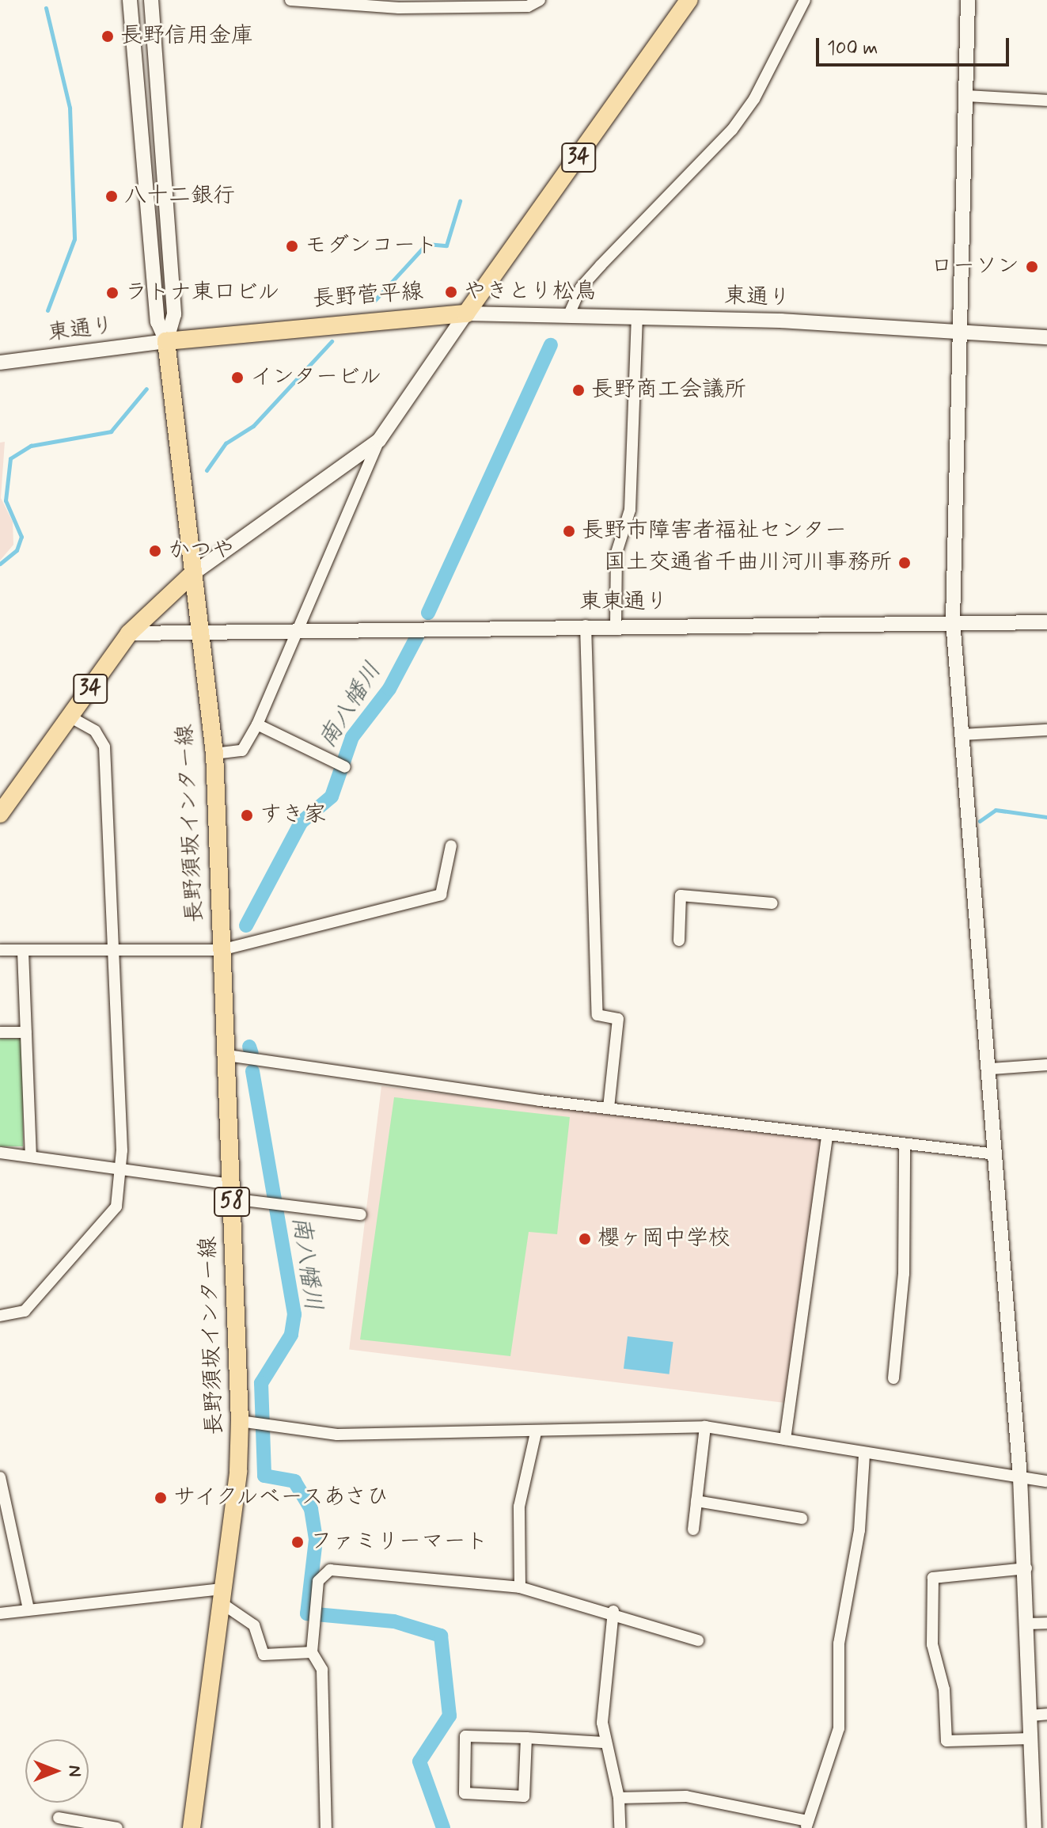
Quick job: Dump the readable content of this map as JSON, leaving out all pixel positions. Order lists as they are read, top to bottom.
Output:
{
  "streets": {
    "main road": [
      "34",
      "長野菅平線",
      "長野須坂インター線",
      "58"
    ],
    "street": ["東通り", "東東通り"]
  },
  "crossings": [
    ["34", "長野菅平線"],
    ["34", "東通り"],
    ["34", "東東通り"],
    ["34", "長野須坂インター線"],
    ["長野菅平線", "東通り"],
    ["東東通り", "長野須坂インター線"]
  ],
  "water": ["南八幡川"],
  "places": [
    "長野信用金庫",
    "八十二銀行",
    "モダンコート",
    "ローソン",
    "やきとり松鳥",
    "ラトナ東口ビル",
    "インタービル",
    "長野商工会議所",
    "長野市障害者福祉センター",
    "かつや",
    "国土交通省千曲川河川事務所",
    "すき家",
    "櫻ヶ岡中学校",
    "サイクルベースあさひ",
    "ファミリーマート"
  ],
  "scale_bar": "100 m",
  "north": "right"
}
